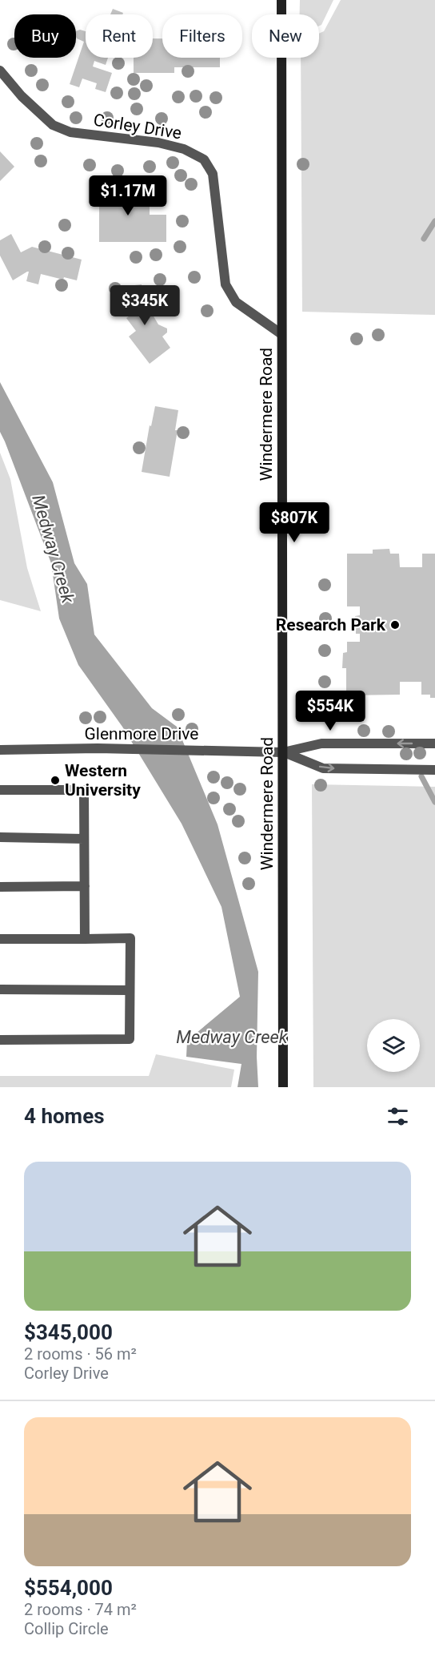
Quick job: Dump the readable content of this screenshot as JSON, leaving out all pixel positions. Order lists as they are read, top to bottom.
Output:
{
  "streets": {
    "street": ["Corley Drive", "Windermere Road", "Glenmore Drive"]
  },
  "crossings": [
    ["Corley Drive", "Windermere Road"],
    ["Windermere Road", "Glenmore Drive"]
  ],
  "water": ["Medway Creek"],
  "places": ["Research Park", "Western University"],
  "page": {
    "chip": [
      "Buy",
      "Rent",
      "Filters",
      "New"
    ],
    "price": [
      "$1.17M",
      "$345K",
      "$807K",
      "$554K"
    ],
    "heading": "4 homes",
    "list": [
      {
        "name": "$345,000",
        "note": "2 rooms · 56 m² · Corley Drive"
      },
      {
        "name": "$554,000",
        "note": "2 rooms · 74 m² · Collip Circle"
      }
    ]
  }
}
